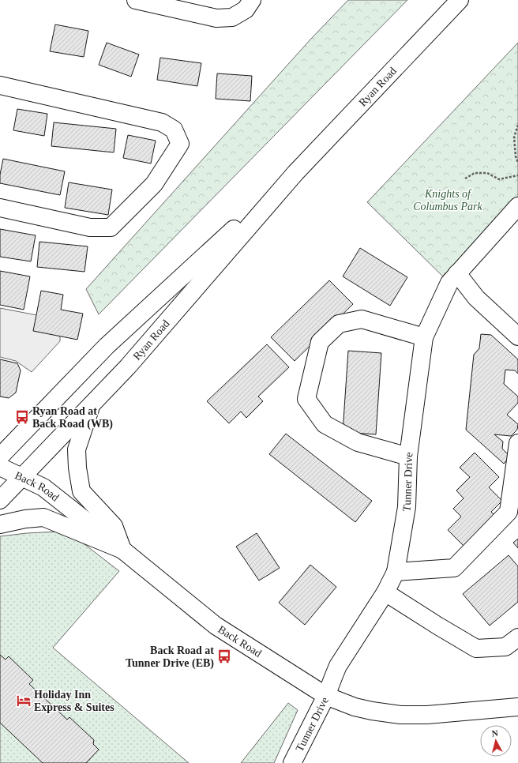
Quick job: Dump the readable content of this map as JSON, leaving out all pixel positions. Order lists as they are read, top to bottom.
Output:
{
  "streets": {
    "main road": ["Ryan Road", "Tunner Drive", "Back Road"]
  },
  "crossings": [
    ["Ryan Road", "Back Road"],
    ["Tunner Drive", "Back Road"]
  ],
  "parks": ["Knights of Columbus Park"],
  "places": {
    "bus stop": ["Ryan Road at Back Road (WB)", "Back Road at Tunner Drive (EB)"],
    "hotel": ["Holiday Inn Express & Suites"]
  },
  "north": "top"
}
